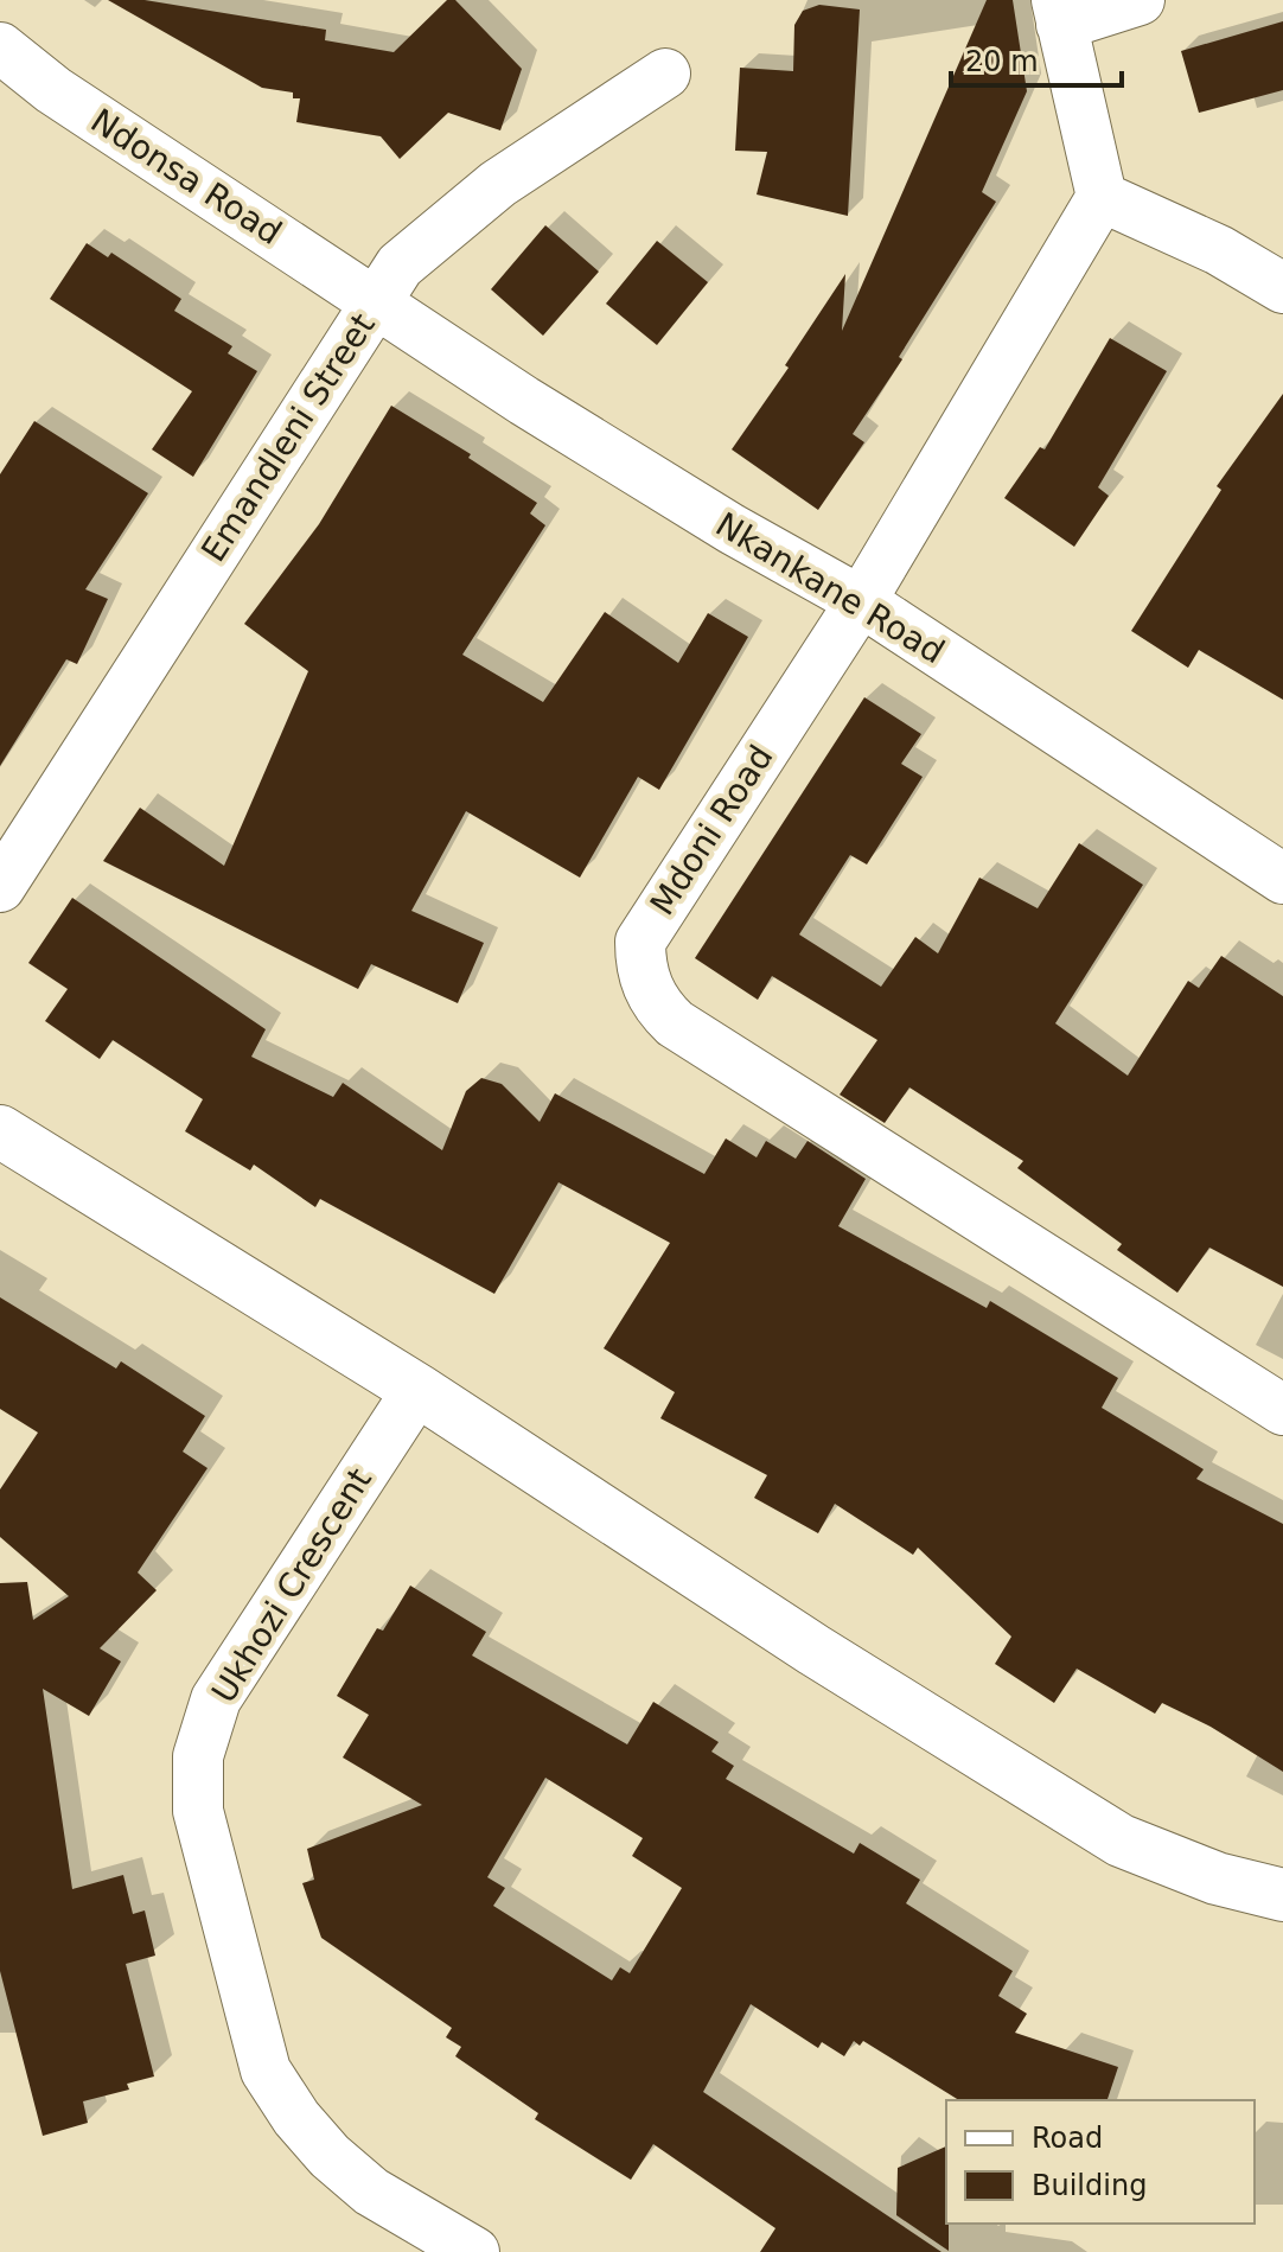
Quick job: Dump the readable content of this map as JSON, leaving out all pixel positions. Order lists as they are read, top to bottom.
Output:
{
  "streets": {
    "street": [
      "Ndonsa Road",
      "Emandleni Street",
      "Nkankane Road",
      "Mdoni Road",
      "Ukhozi Crescent"
    ]
  },
  "crossings": [
    ["Ndonsa Road", "Emandleni Street"],
    ["Ndonsa Road", "Nkankane Road"],
    ["Emandleni Street", "Nkankane Road"],
    ["Nkankane Road", "Mdoni Road"]
  ],
  "legend": ["Road", "Building"],
  "scale_bar": "20 m"
}
